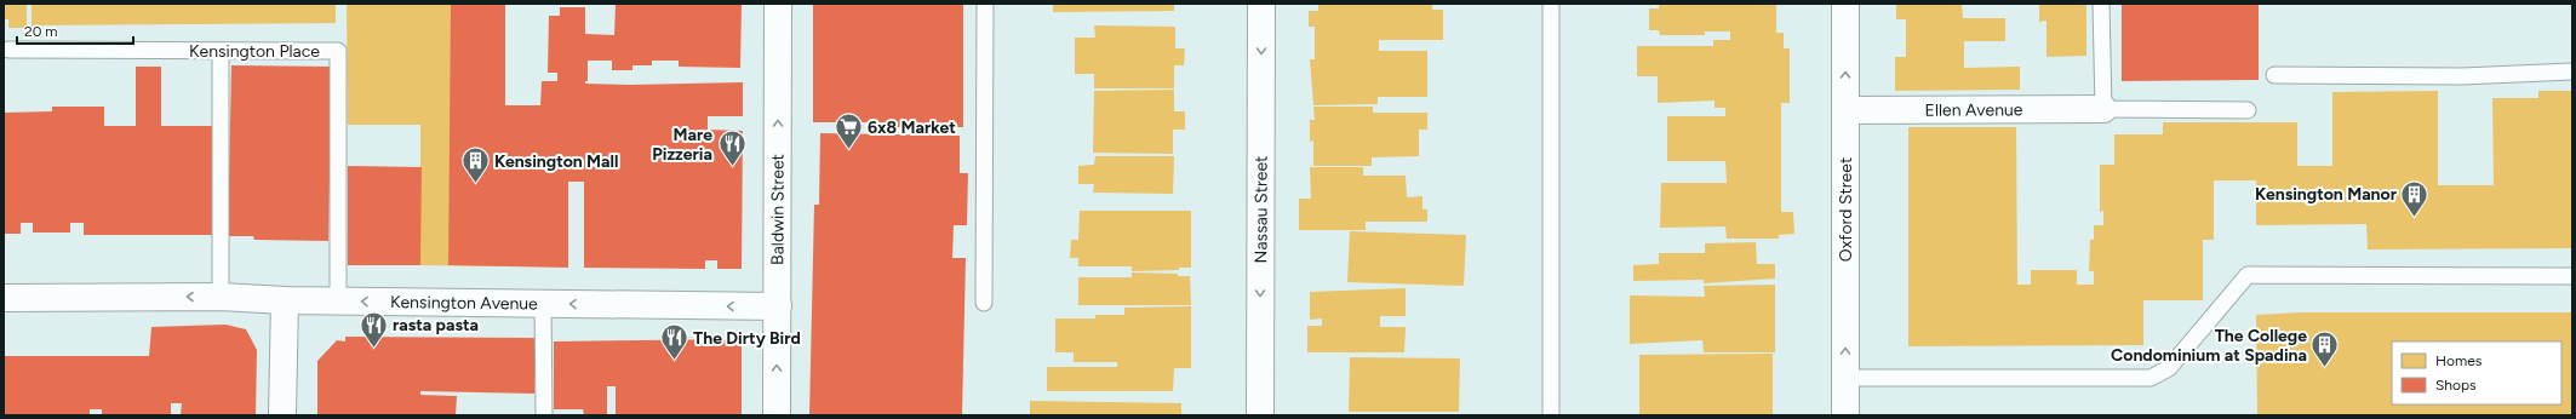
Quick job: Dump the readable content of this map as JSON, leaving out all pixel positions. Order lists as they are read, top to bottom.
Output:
{
  "streets": {
    "street": [
      "Ellen Avenue",
      "Baldwin Street",
      "Nassau Street",
      "Oxford Street",
      "Kensington Avenue"
    ],
    "lane": ["Kensington Place"]
  },
  "crossings": [
    ["Kensington Place", "Kensington Avenue"],
    ["Ellen Avenue", "Oxford Street"],
    ["Baldwin Street", "Kensington Avenue"]
  ],
  "one_way": [
    "Baldwin Street",
    "Nassau Street",
    "Oxford Street",
    "Kensington Avenue"
  ],
  "places": {
    "supermarket": ["6x8 Market"],
    "restaurant": ["Mare Pizzeria", "rasta pasta", "The Dirty Bird"],
    "building": ["Kensington Mall", "Kensington Manor", "The College Condominium at Spadina"]
  },
  "legend": ["Homes", "Shops"],
  "scale_bar": "20 m"
}
